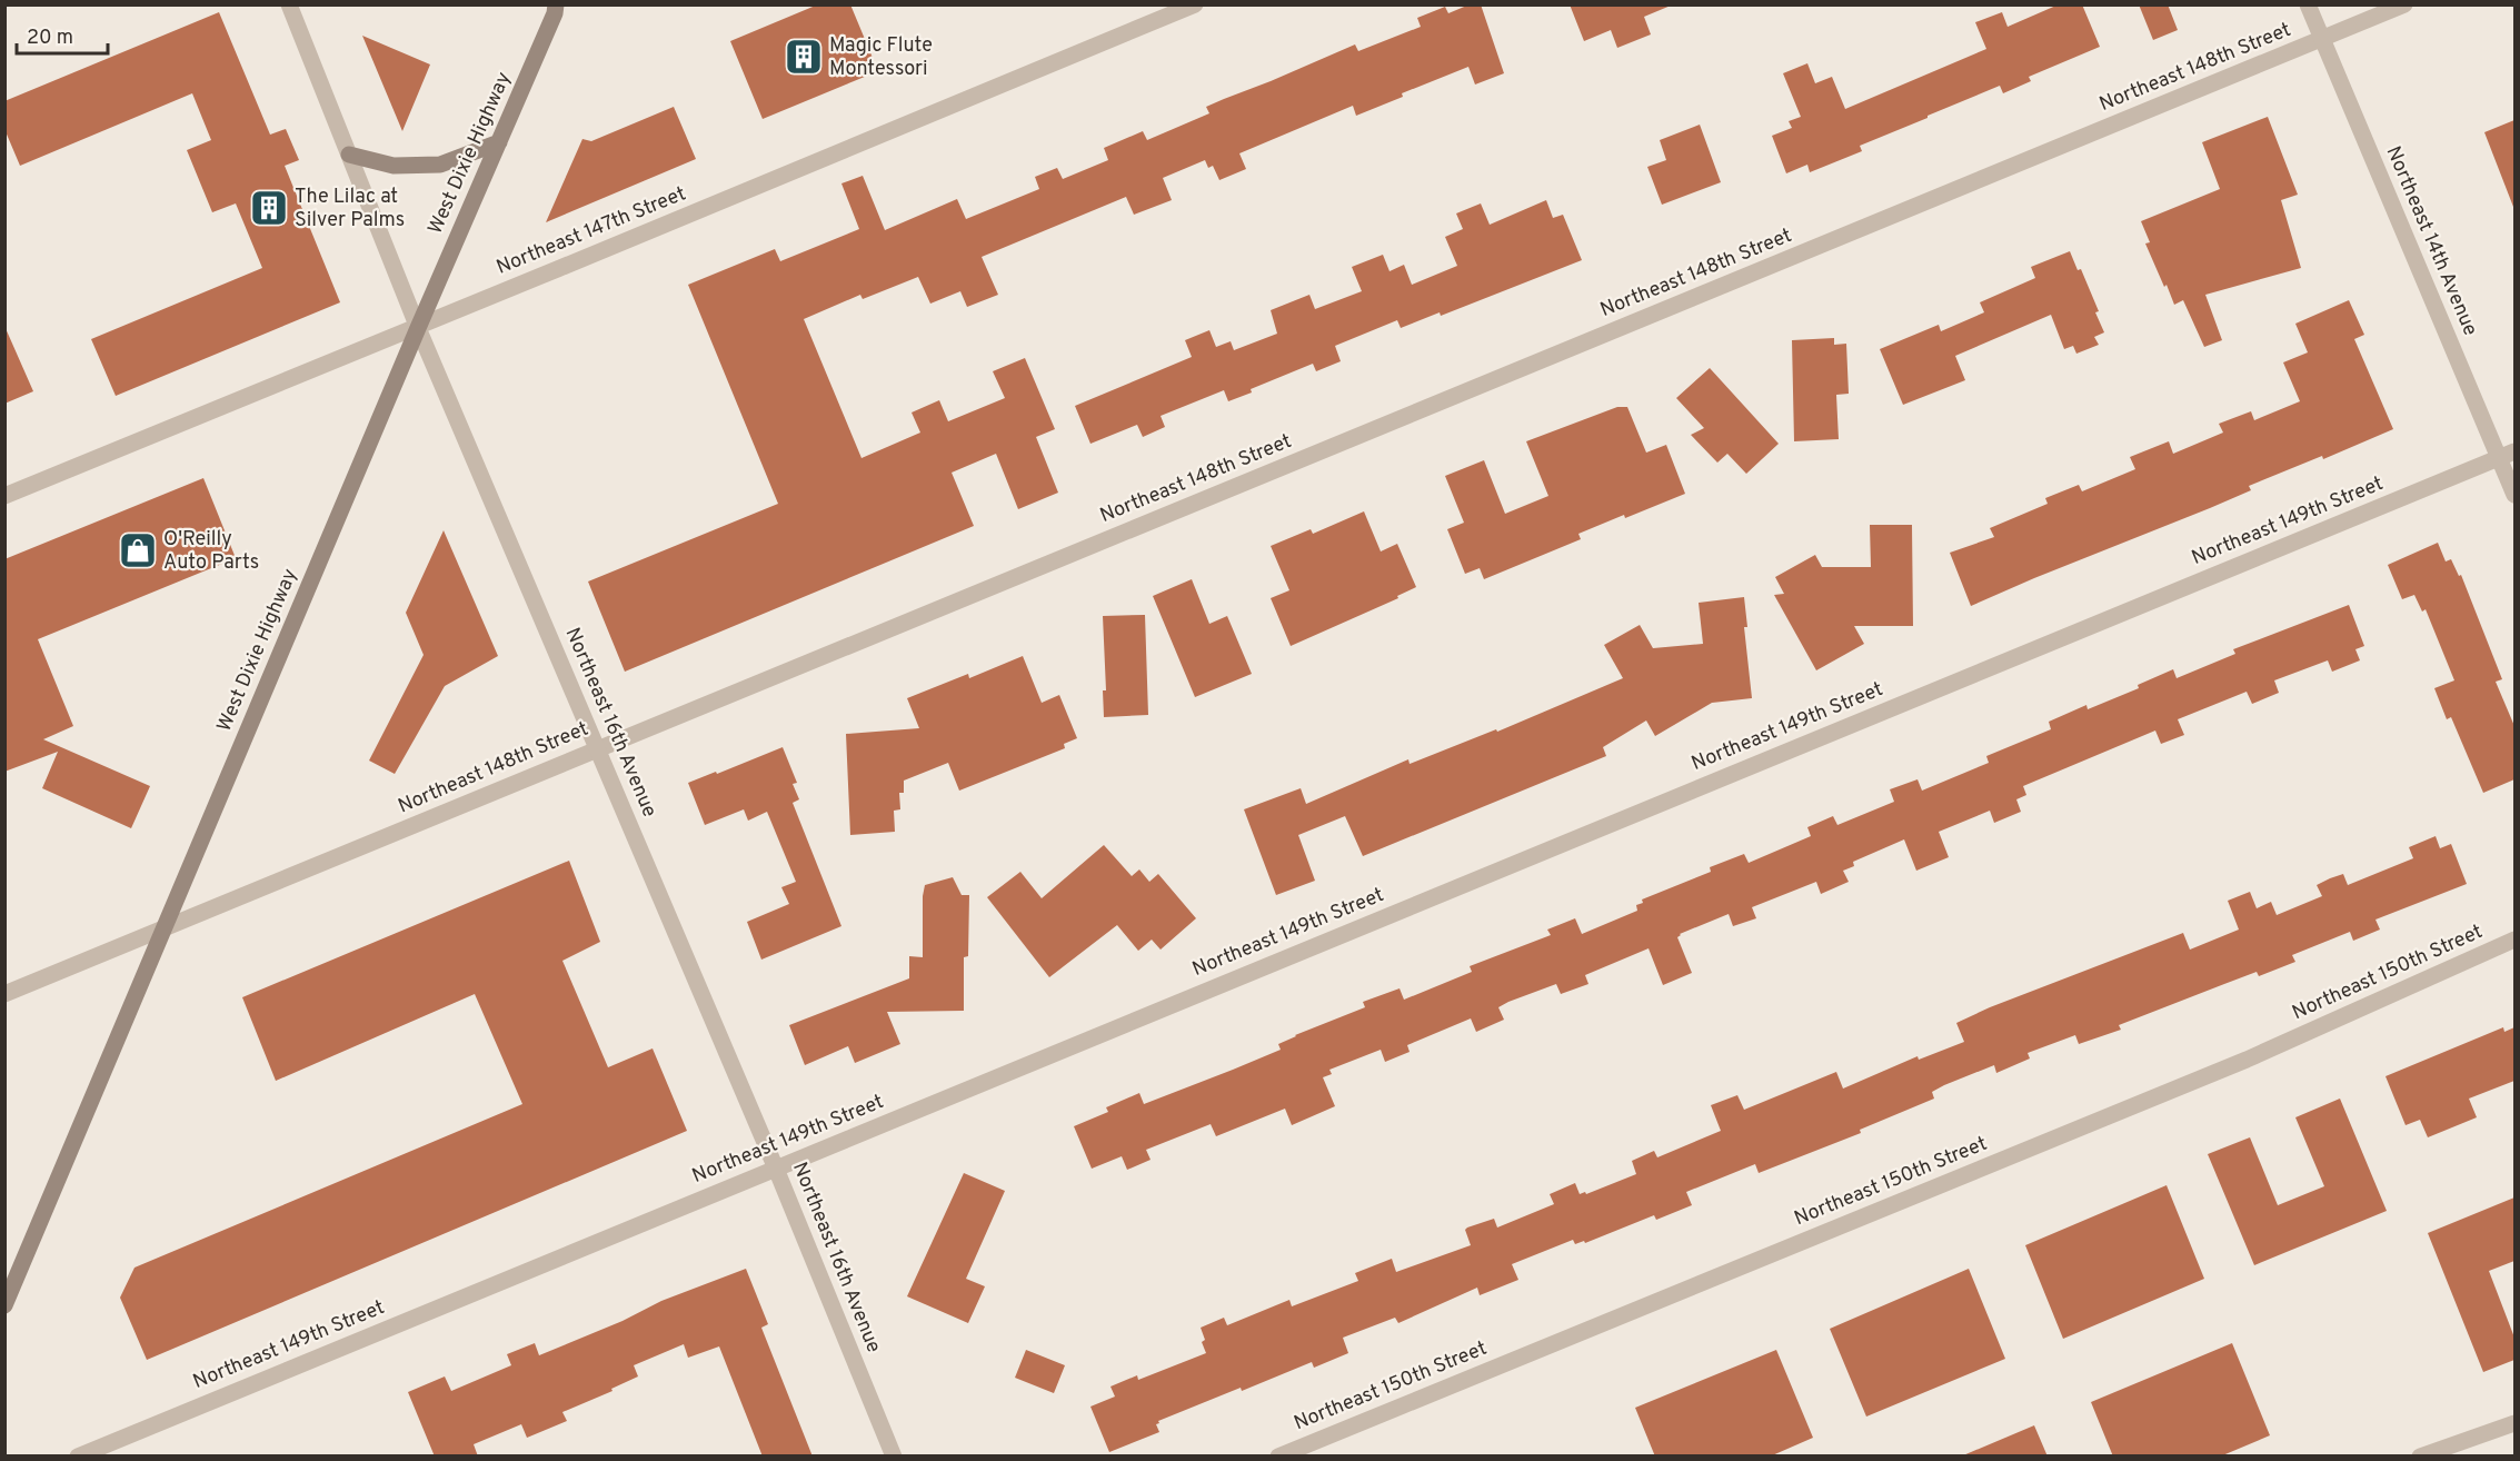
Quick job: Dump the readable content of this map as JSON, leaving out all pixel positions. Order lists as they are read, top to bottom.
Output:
{
  "streets": {
    "main road": ["West Dixie Highway"],
    "street": [
      "Northeast 148th Street",
      "Northeast 147th Street",
      "Northeast 14th Avenue",
      "Northeast 149th Street",
      "Northeast 16th Avenue",
      "Northeast 150th Street"
    ]
  },
  "crossings": [
    ["Northeast 148th Street", "West Dixie Highway"],
    ["Northeast 148th Street", "Northeast 14th Avenue"],
    ["Northeast 148th Street", "Northeast 16th Avenue"],
    ["West Dixie Highway", "Northeast 147th Street"],
    ["West Dixie Highway", "Northeast 16th Avenue"],
    ["Northeast 147th Street", "Northeast 16th Avenue"],
    ["Northeast 14th Avenue", "Northeast 149th Street"],
    ["Northeast 149th Street", "Northeast 16th Avenue"]
  ],
  "places": {
    "building": ["Magic Flute Montessori", "The Lilac at Silver Palms"],
    "shop": ["O'Reilly Auto Parts"]
  },
  "scale_bar": "20 m"
}
